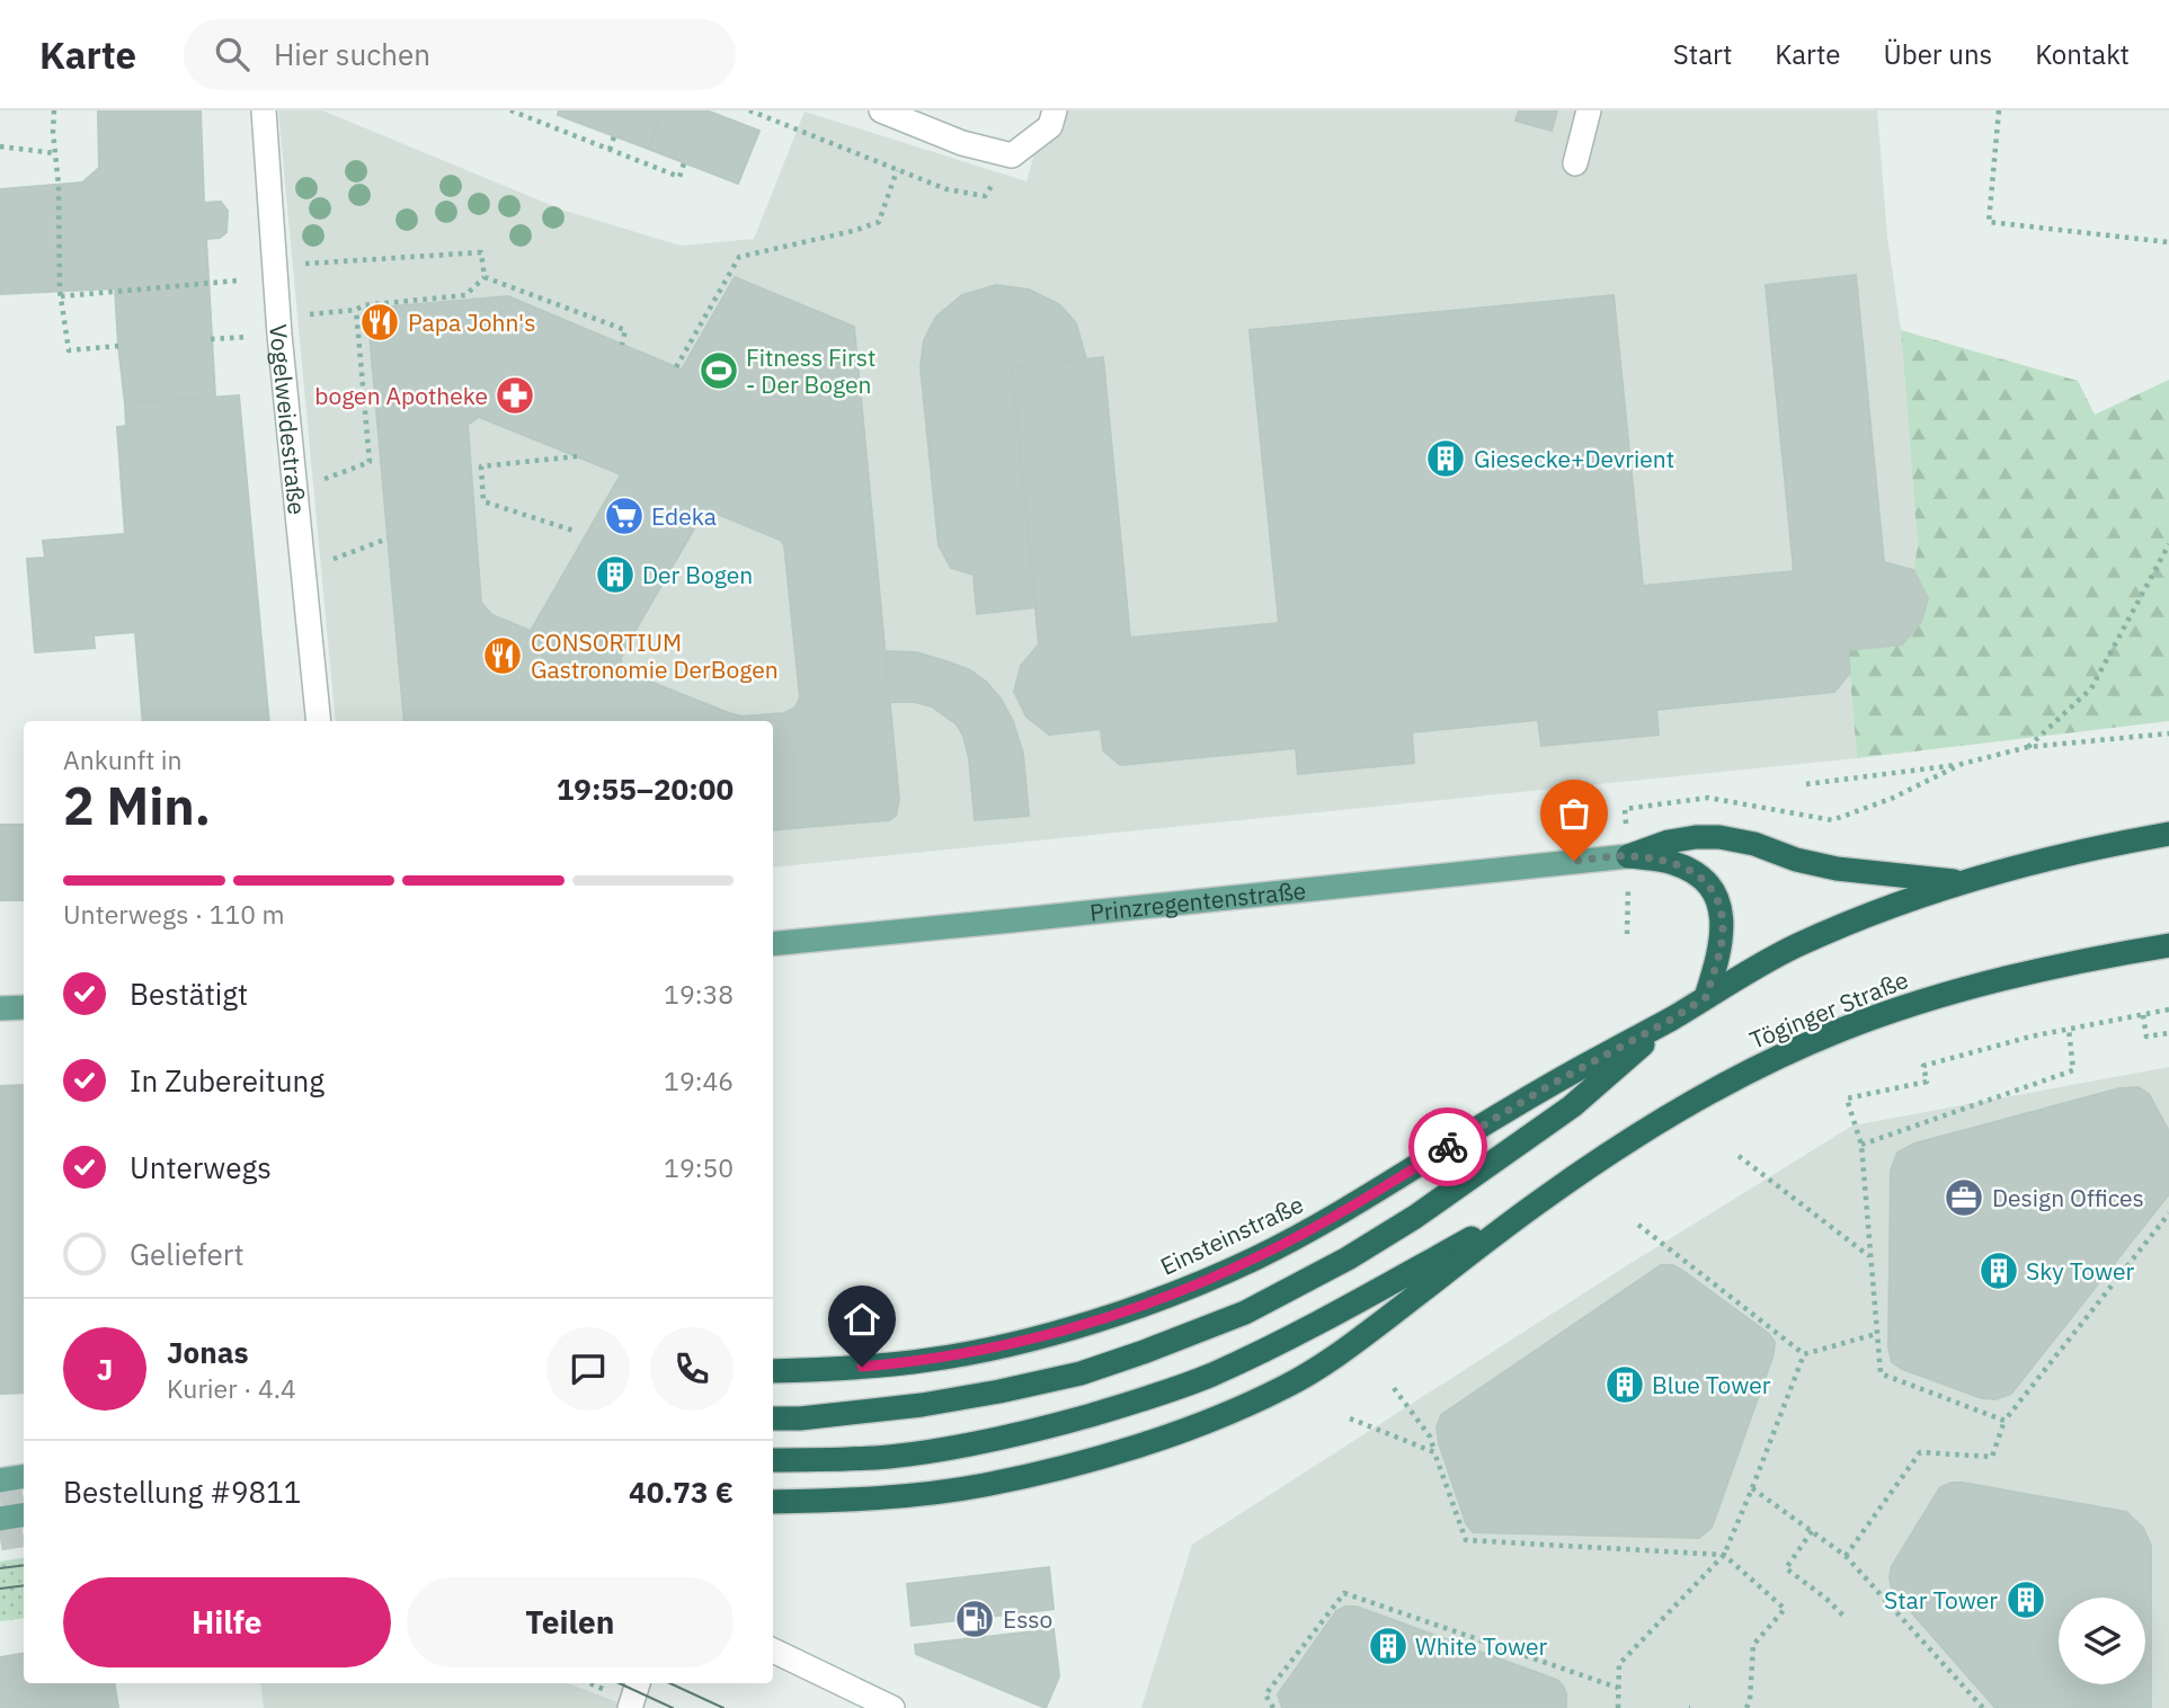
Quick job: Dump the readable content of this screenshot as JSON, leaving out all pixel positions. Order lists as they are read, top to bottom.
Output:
{
  "streets": {
    "highway": ["Töginger Straße", "Einsteinstraße"],
    "main road": ["Prinzregentenstraße"],
    "street": ["Vogelweidestraße"]
  },
  "places": {
    "restaurant": ["Papa John's", "CONSORTIUM Gastronomie DerBogen"],
    "sports": ["Fitness First - Der Bogen"],
    "pharmacy": ["bogen Apotheke"],
    "building": [
      "Giesecke+Devrient",
      "Der Bogen",
      "Sky Tower",
      "Blue Tower",
      "Star Tower",
      "White Tower"
    ],
    "supermarket": ["Edeka"],
    "office": ["Design Offices"],
    "fuel station": ["Esso"]
  },
  "page": {
    "header": "Karte",
    "search": "Hier suchen",
    "nav": [
      "Start",
      "Karte",
      "Über uns",
      "Kontakt"
    ],
    "heading": ["2 Min.", "Ankunft in", "19:55–20:00"],
    "panel": [
      "Jonas",
      "Kurier · 4.4",
      "Bestellung #9811",
      "40.73 €"
    ],
    "bar": "Unterwegs · 110 m",
    "list": [
      ["Bestätigt", "19:38"],
      ["In Zubereitung", "19:46"],
      ["Unterwegs", "19:50"],
      "Geliefert"
    ],
    "round": "J",
    "buttons": ["Hilfe", "Teilen"]
  }
}
